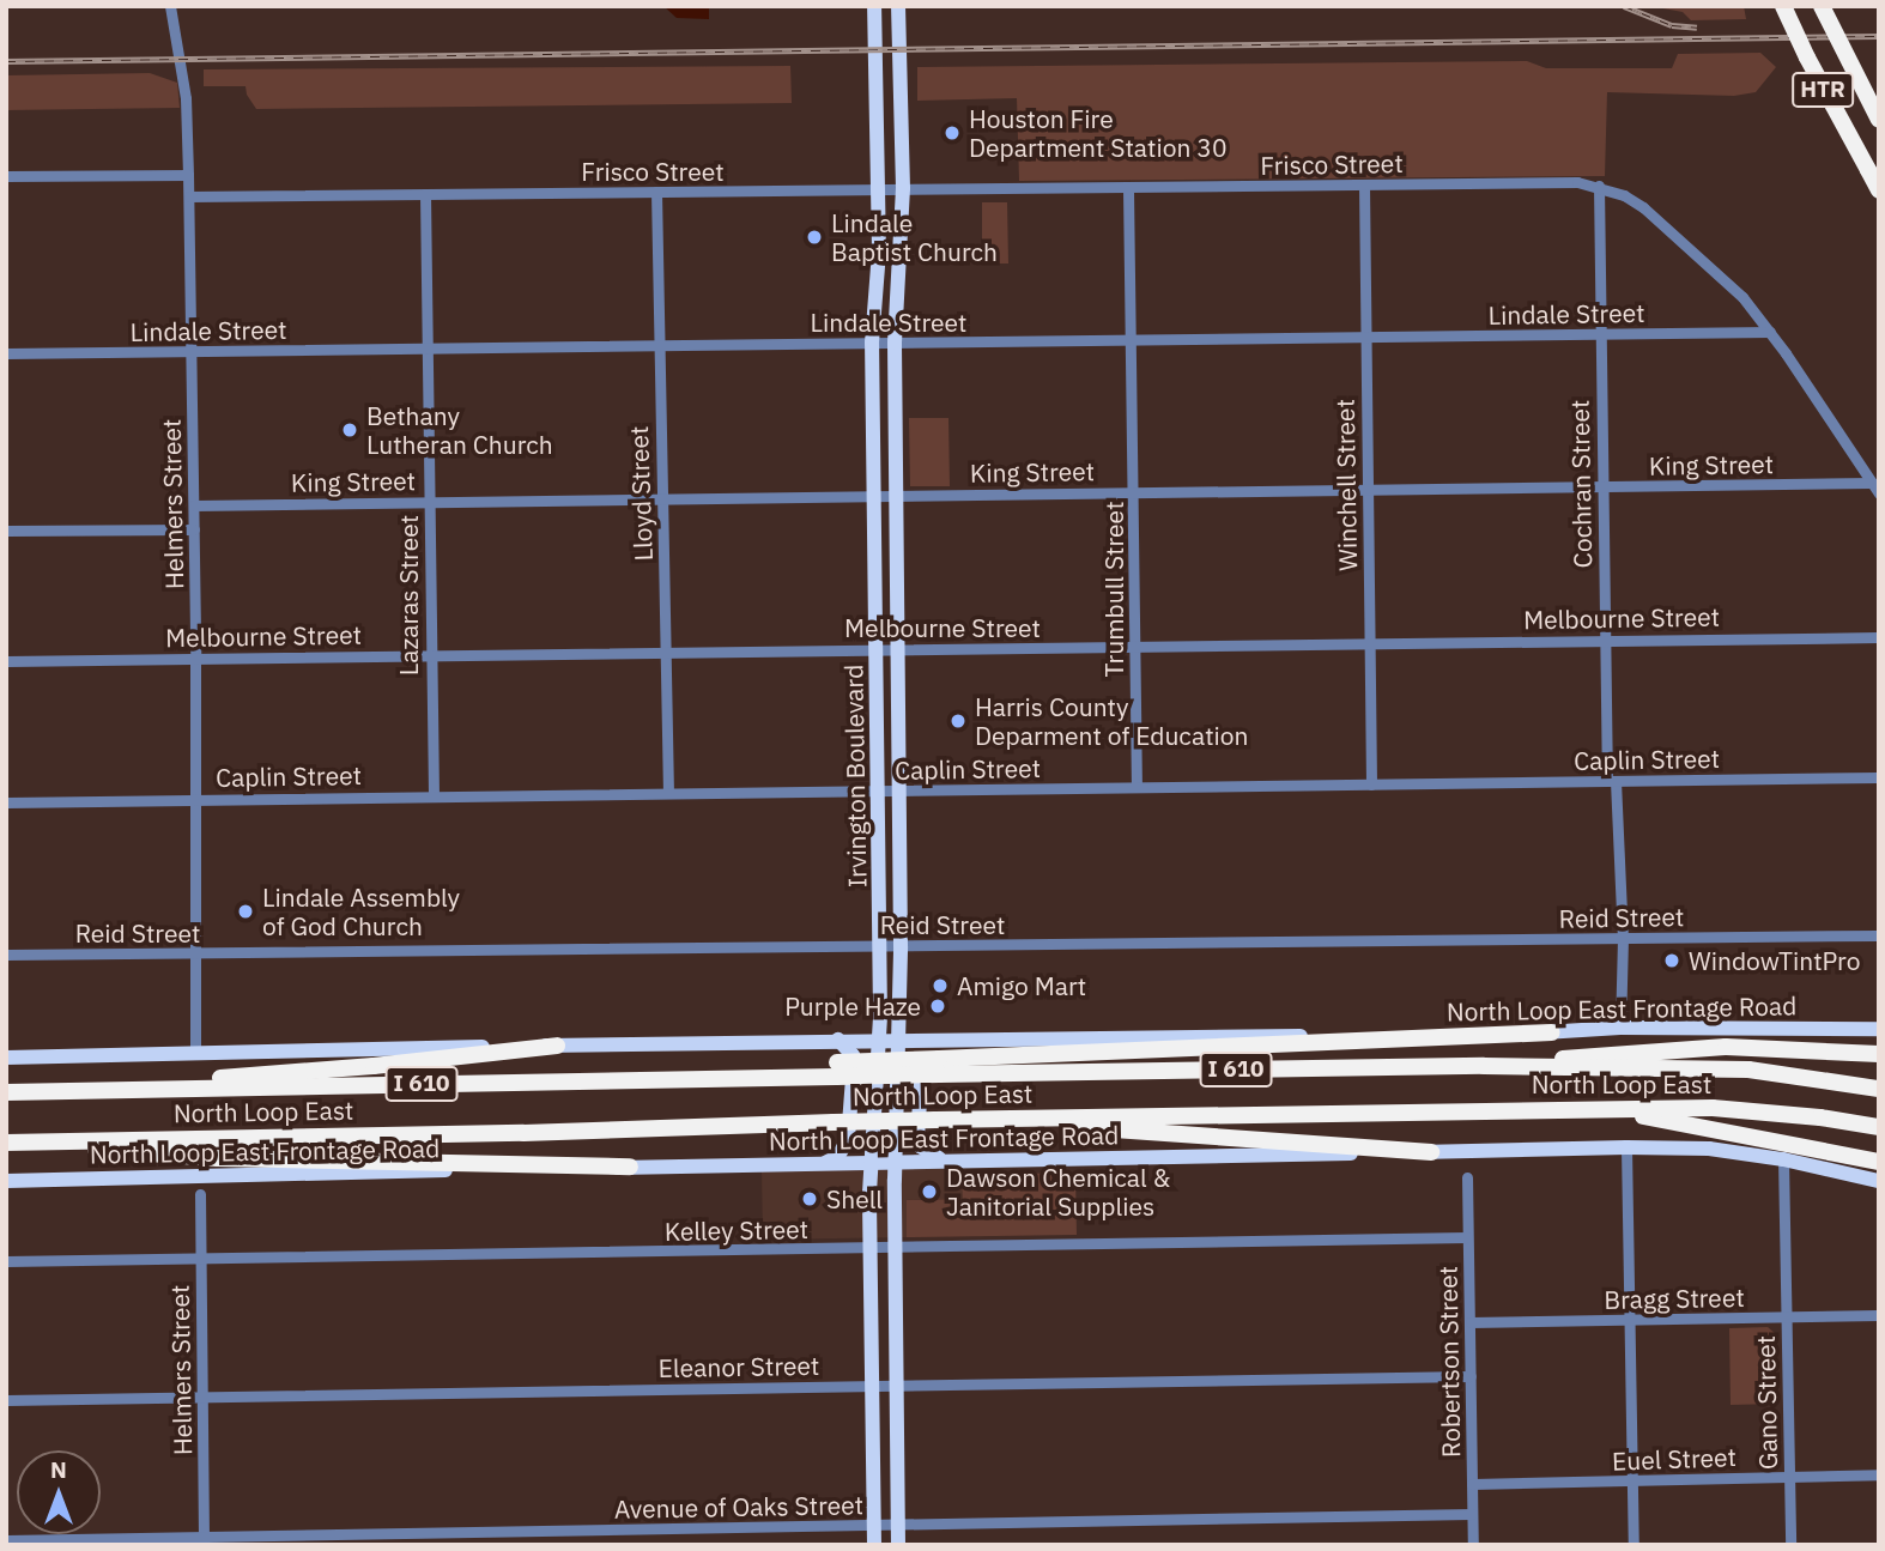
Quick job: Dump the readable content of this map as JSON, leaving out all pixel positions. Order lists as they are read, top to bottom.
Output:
{
  "streets": {
    "highway": ["HTR", "I 610", "North Loop East"],
    "main road": ["Irvington Boulevard", "North Loop East Frontage Road"],
    "street": [
      "Frisco Street",
      "Lindale Street",
      "King Street",
      "Cochran Street",
      "Winchell Street",
      "Lloyd Street",
      "Helmers Street",
      "Trumbull Street",
      "Lazaras Street",
      "Melbourne Street",
      "Caplin Street",
      "Reid Street",
      "Kelley Street",
      "Bragg Street",
      "Robertson Street",
      "Eleanor Street",
      "Gano Street",
      "Euel Street",
      "Avenue of Oaks Street"
    ]
  },
  "crossings": [
    ["Frisco Street", "Lindale Street"],
    ["Frisco Street", "King Street"],
    ["Frisco Street", "Cochran Street"],
    ["Frisco Street", "Winchell Street"],
    ["Frisco Street", "Lloyd Street"],
    ["Frisco Street", "Helmers Street"],
    ["Frisco Street", "Trumbull Street"],
    ["Frisco Street", "Lazaras Street"],
    ["Frisco Street", "Irvington Boulevard"],
    ["Lindale Street", "Cochran Street"],
    ["Lindale Street", "Winchell Street"],
    ["Lindale Street", "Lloyd Street"],
    ["Lindale Street", "Helmers Street"],
    ["Lindale Street", "Trumbull Street"],
    ["Lindale Street", "Lazaras Street"],
    ["Lindale Street", "Irvington Boulevard"],
    ["King Street", "Cochran Street"],
    ["King Street", "Winchell Street"],
    ["King Street", "Lloyd Street"],
    ["King Street", "Helmers Street"],
    ["King Street", "Trumbull Street"],
    ["King Street", "Lazaras Street"],
    ["King Street", "Irvington Boulevard"],
    ["Cochran Street", "Melbourne Street"],
    ["Cochran Street", "Caplin Street"],
    ["Cochran Street", "Reid Street"],
    ["Cochran Street", "North Loop East Frontage Road"],
    ["Winchell Street", "Melbourne Street"],
    ["Winchell Street", "Caplin Street"],
    ["Lloyd Street", "Melbourne Street"],
    ["Lloyd Street", "Caplin Street"],
    ["Helmers Street", "Melbourne Street"],
    ["Helmers Street", "Caplin Street"],
    ["Helmers Street", "Reid Street"],
    ["Helmers Street", "North Loop East Frontage Road"],
    ["Helmers Street", "Kelley Street"],
    ["Helmers Street", "Eleanor Street"],
    ["Helmers Street", "Avenue of Oaks Street"],
    ["Trumbull Street", "Melbourne Street"],
    ["Trumbull Street", "Caplin Street"],
    ["Lazaras Street", "Melbourne Street"],
    ["Lazaras Street", "Caplin Street"],
    ["Melbourne Street", "Irvington Boulevard"],
    ["Caplin Street", "Irvington Boulevard"],
    ["Irvington Boulevard", "Reid Street"],
    ["Irvington Boulevard", "North Loop East Frontage Road"],
    ["Irvington Boulevard", "Kelley Street"],
    ["Irvington Boulevard", "Eleanor Street"],
    ["Irvington Boulevard", "Avenue of Oaks Street"],
    ["North Loop East Frontage Road", "Gano Street"],
    ["Kelley Street", "Robertson Street"],
    ["Bragg Street", "Robertson Street"],
    ["Bragg Street", "Gano Street"],
    ["Robertson Street", "Eleanor Street"],
    ["Robertson Street", "Euel Street"],
    ["Robertson Street", "Avenue of Oaks Street"],
    ["Gano Street", "Euel Street"]
  ],
  "places": [
    "Houston Fire Department Station 30",
    "Lindale Baptist Church",
    "Bethany Lutheran Church",
    "Harris County Deparment of Education",
    "Lindale Assembly of God Church",
    "WindowTintPro",
    "Amigo Mart",
    "Purple Haze",
    "Dawson Chemical & Janitorial Supplies",
    "Shell"
  ],
  "north": "top"
}
